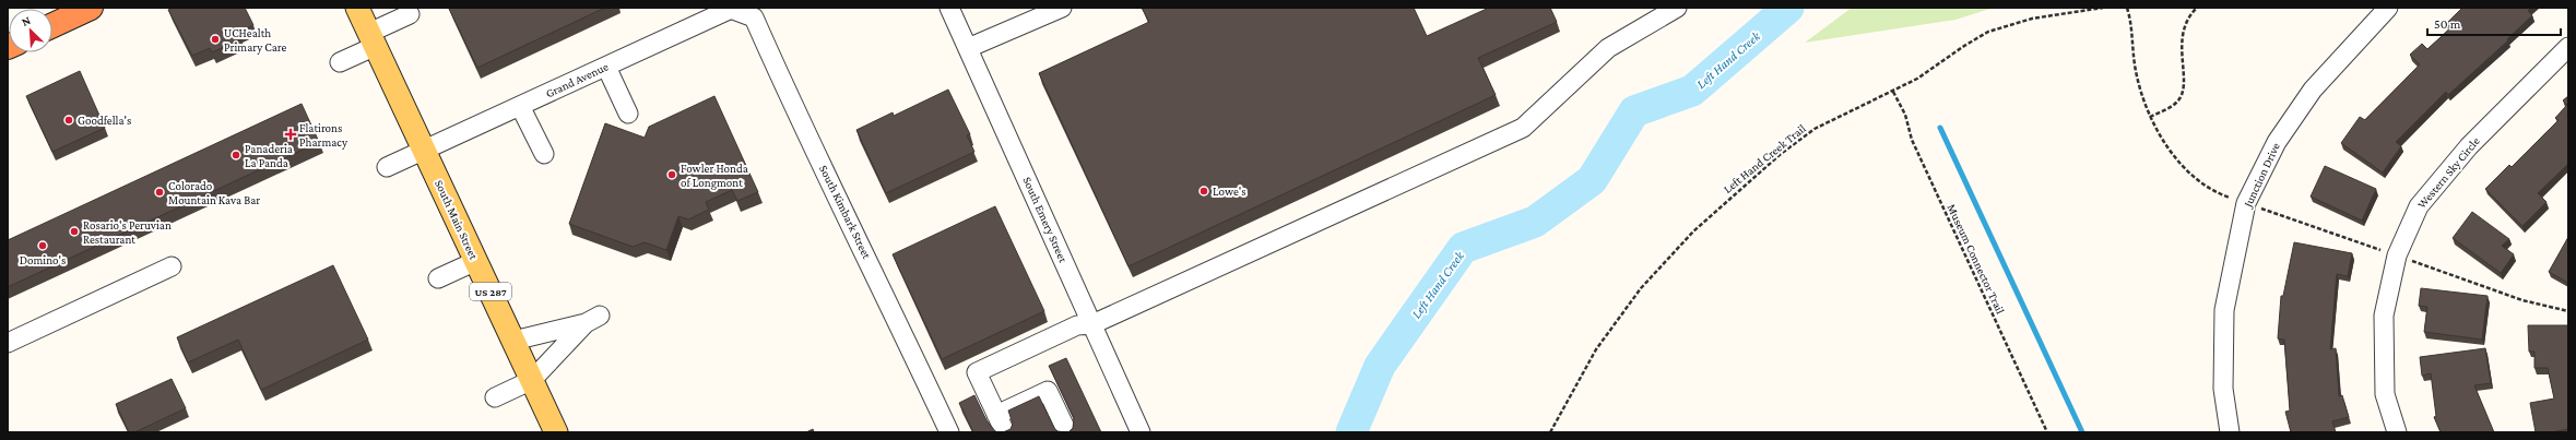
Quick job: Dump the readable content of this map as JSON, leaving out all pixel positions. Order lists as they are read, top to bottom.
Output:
{
  "streets": {
    "main road": ["South Main Street", "US 287"],
    "street": [
      "Grand Avenue",
      "Western Sky Circle",
      "Junction Drive",
      "South Kimbark Street",
      "South Emery Street"
    ],
    "path": ["Left Hand Creek Trail", "Museum Connector Trail"]
  },
  "crossings": [
    ["Grand Avenue", "South Kimbark Street"],
    ["Grand Avenue", "South Main Street"],
    ["Left Hand Creek Trail", "Museum Connector Trail"]
  ],
  "water": ["Left Hand Creek"],
  "places": {
    "other": [
      "UCHealth Primary Care",
      "Goodfella's",
      "Panaderia La Panda",
      "Fowler Honda of Longmont",
      "Lowe's",
      "Colorado Mountain Kava Bar",
      "Rosario's Peruvian Restaurant",
      "Domino's"
    ],
    "health": ["Flatirons Pharmacy"]
  },
  "scale_bar": "50 m",
  "north": "top left"
}
